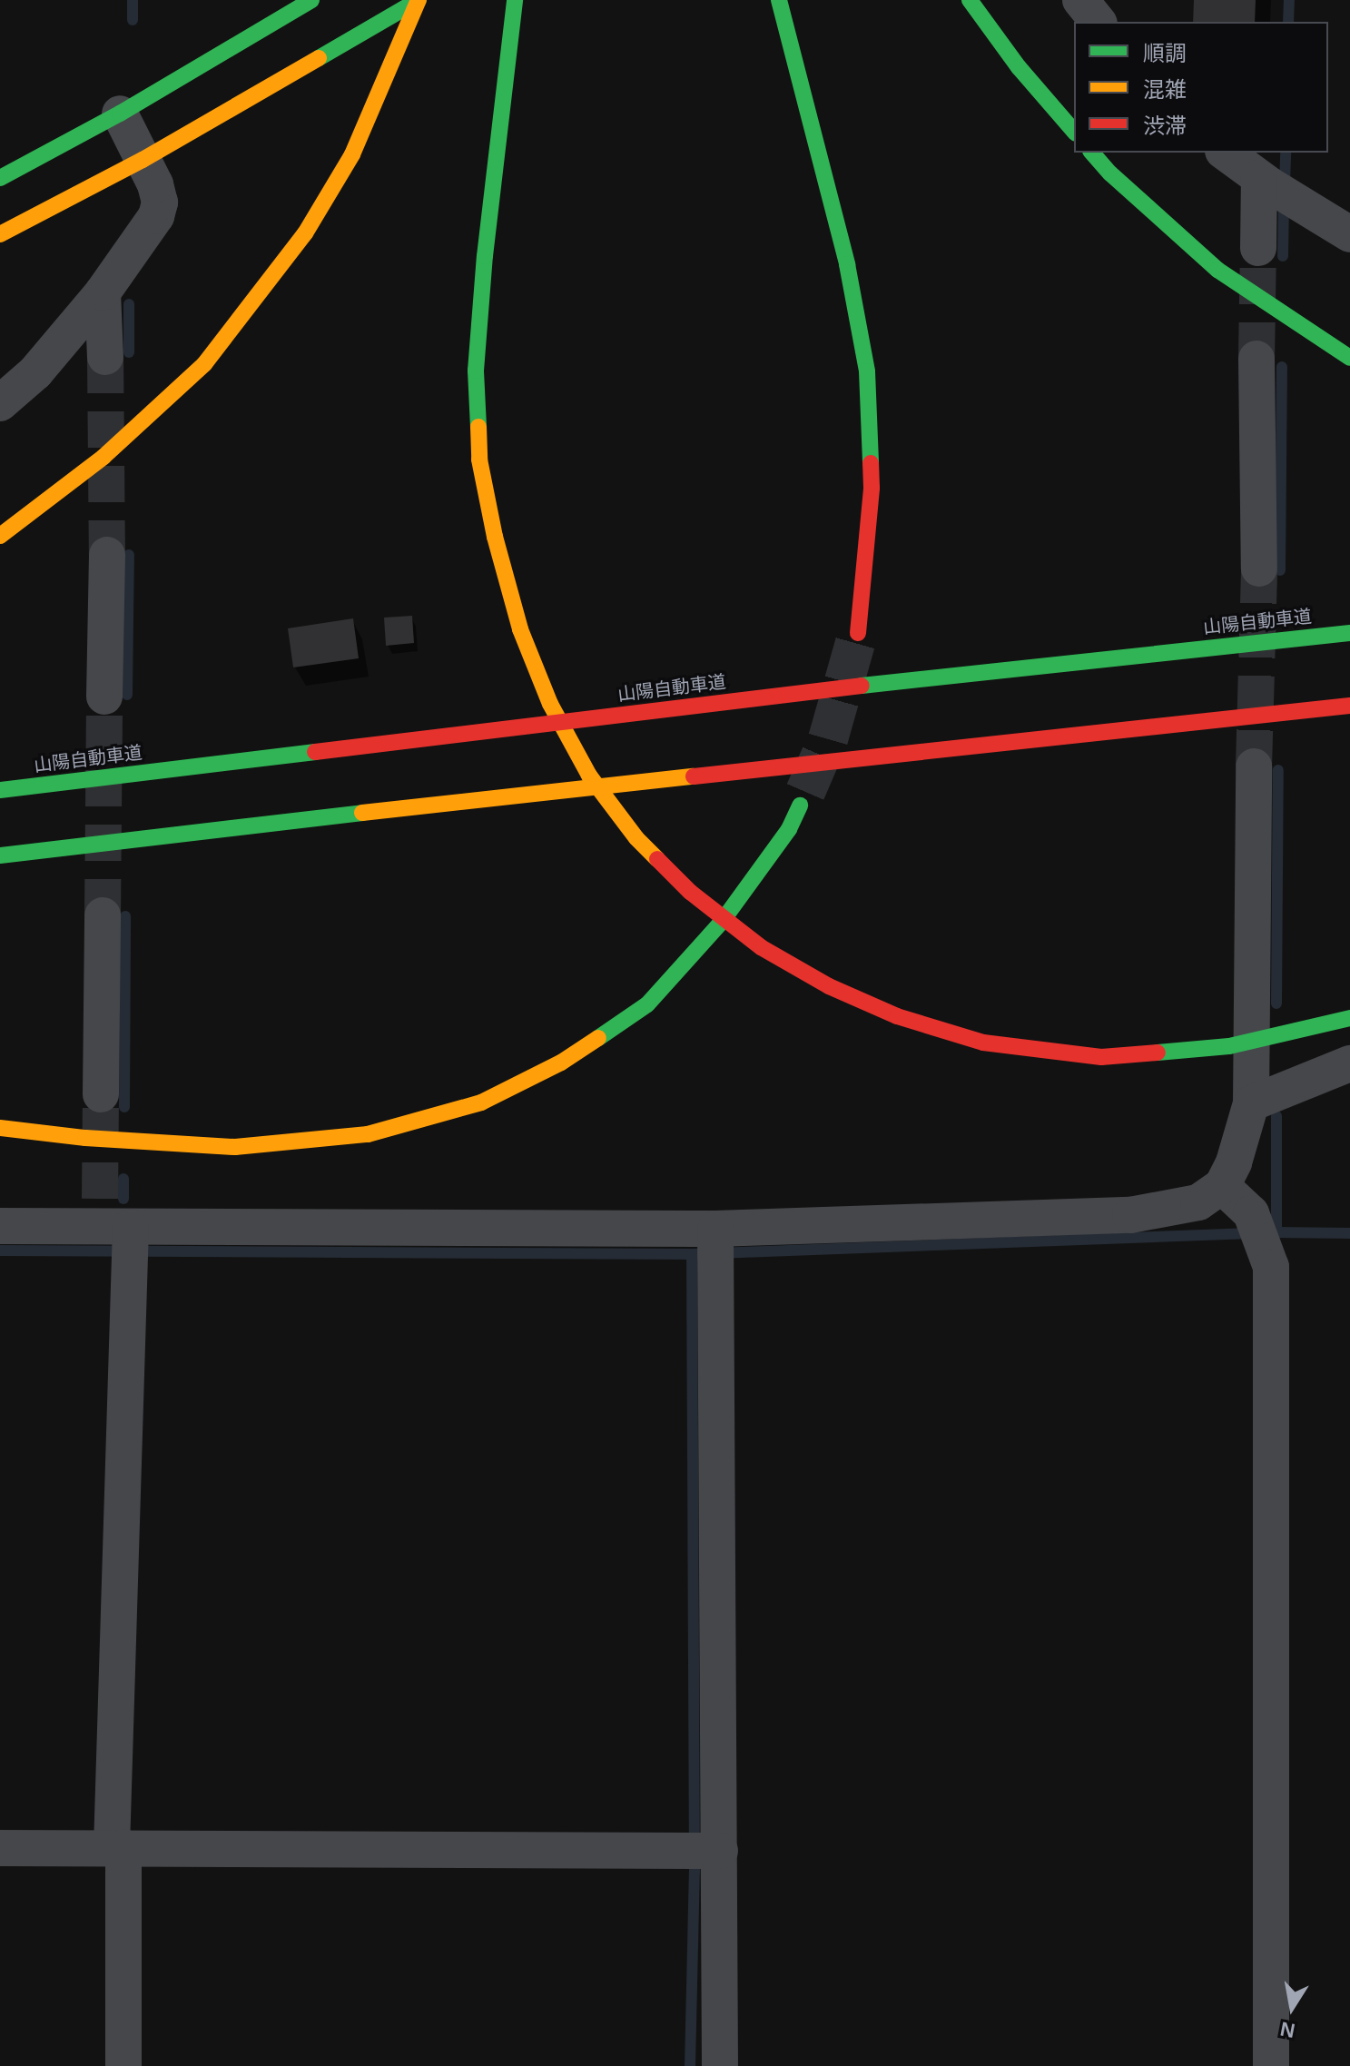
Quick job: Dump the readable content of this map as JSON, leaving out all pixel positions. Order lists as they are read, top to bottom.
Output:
{
  "streets": {
    "main road": ["山陽自動車道"]
  },
  "legend": ["順調", "混雑", "渋滞"],
  "north": "bottom"
}
